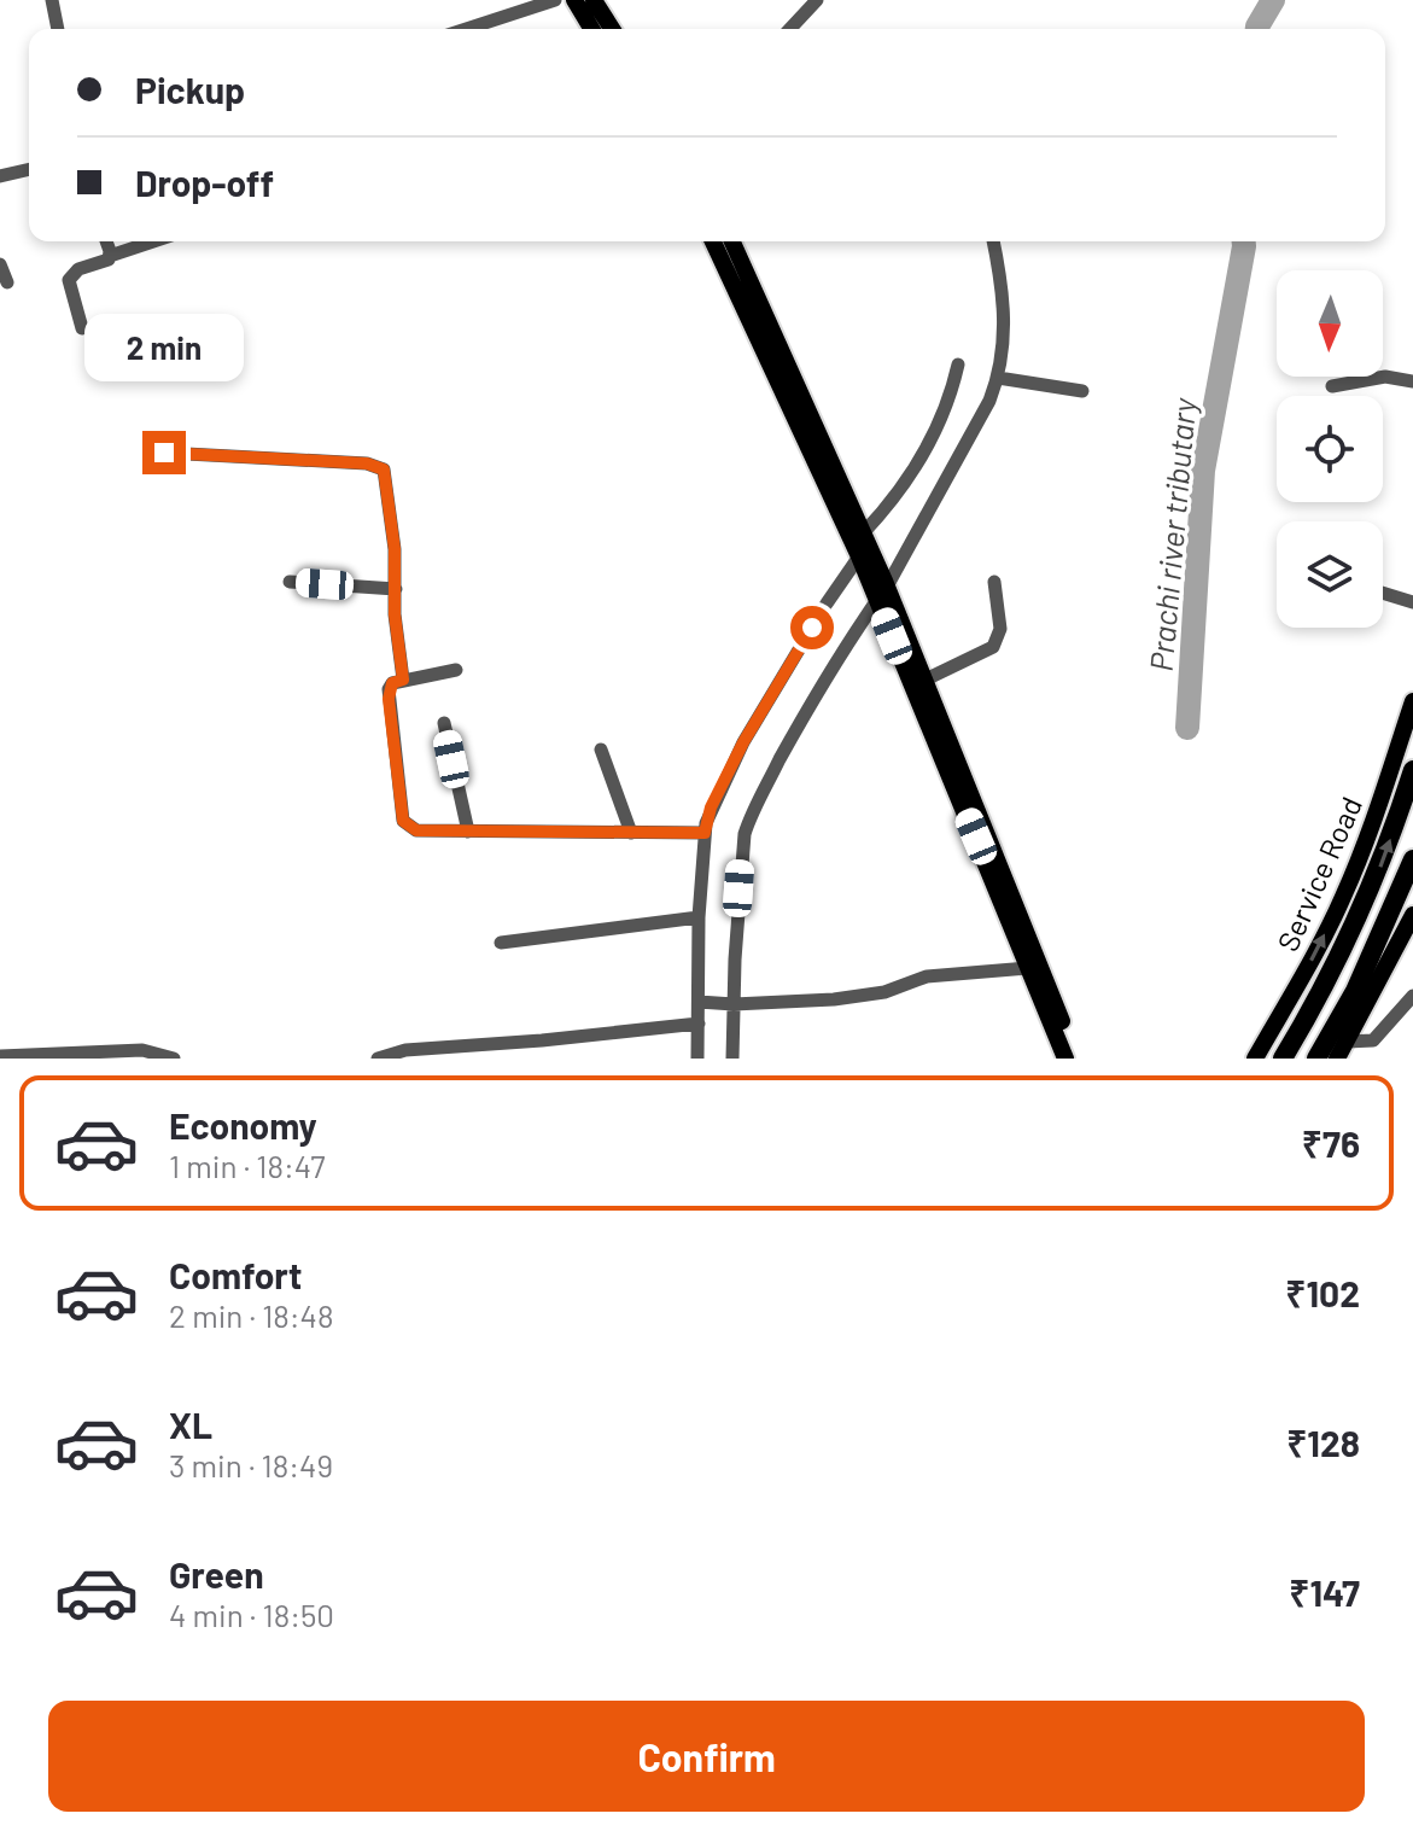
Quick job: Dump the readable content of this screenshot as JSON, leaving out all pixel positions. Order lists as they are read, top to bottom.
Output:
{
  "streets": {
    "main road": ["Service Road"]
  },
  "water": ["Prachi river tributary"],
  "north": "bottom",
  "page": {
    "banner": ["Pickup", "Drop-off"],
    "bubble": "2 min",
    "list": [
      {
        "name": "Economy",
        "note": "1 min · 18:47",
        "value": "₹76"
      },
      {
        "name": "Comfort",
        "note": "2 min · 18:48",
        "value": "₹102"
      },
      {
        "name": "XL",
        "note": "3 min · 18:49",
        "value": "₹128"
      },
      {
        "name": "Green",
        "note": "4 min · 18:50",
        "value": "₹147"
      }
    ],
    "buttons": "Confirm"
  }
}
